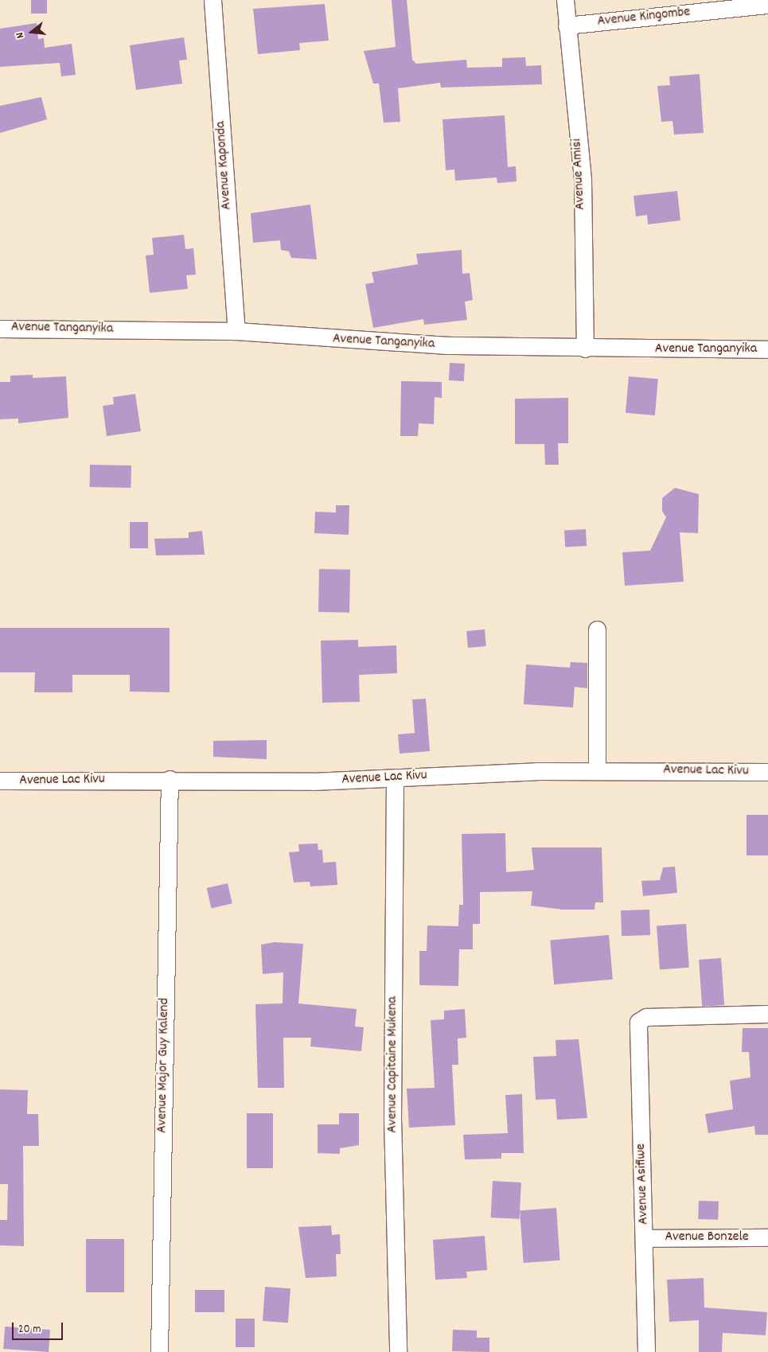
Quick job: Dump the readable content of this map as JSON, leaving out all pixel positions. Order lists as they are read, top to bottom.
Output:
{
  "streets": {
    "street": [
      "Avenue Kingombe",
      "Avenue Kaponda",
      "Avenue Amisi",
      "Avenue Tanganyika",
      "Avenue Lac Kivu",
      "Avenue Capitaine Mukena",
      "Avenue Major Guy Kalend",
      "Avenue Asifiwe",
      "Avenue Bonzele"
    ]
  },
  "crossings": [
    ["Avenue Kingombe", "Avenue Amisi"],
    ["Avenue Kaponda", "Avenue Tanganyika"],
    ["Avenue Amisi", "Avenue Tanganyika"],
    ["Avenue Lac Kivu", "Avenue Capitaine Mukena"],
    ["Avenue Lac Kivu", "Avenue Major Guy Kalend"],
    ["Avenue Asifiwe", "Avenue Bonzele"]
  ],
  "scale_bar": "20 m",
  "north": "left"
}
